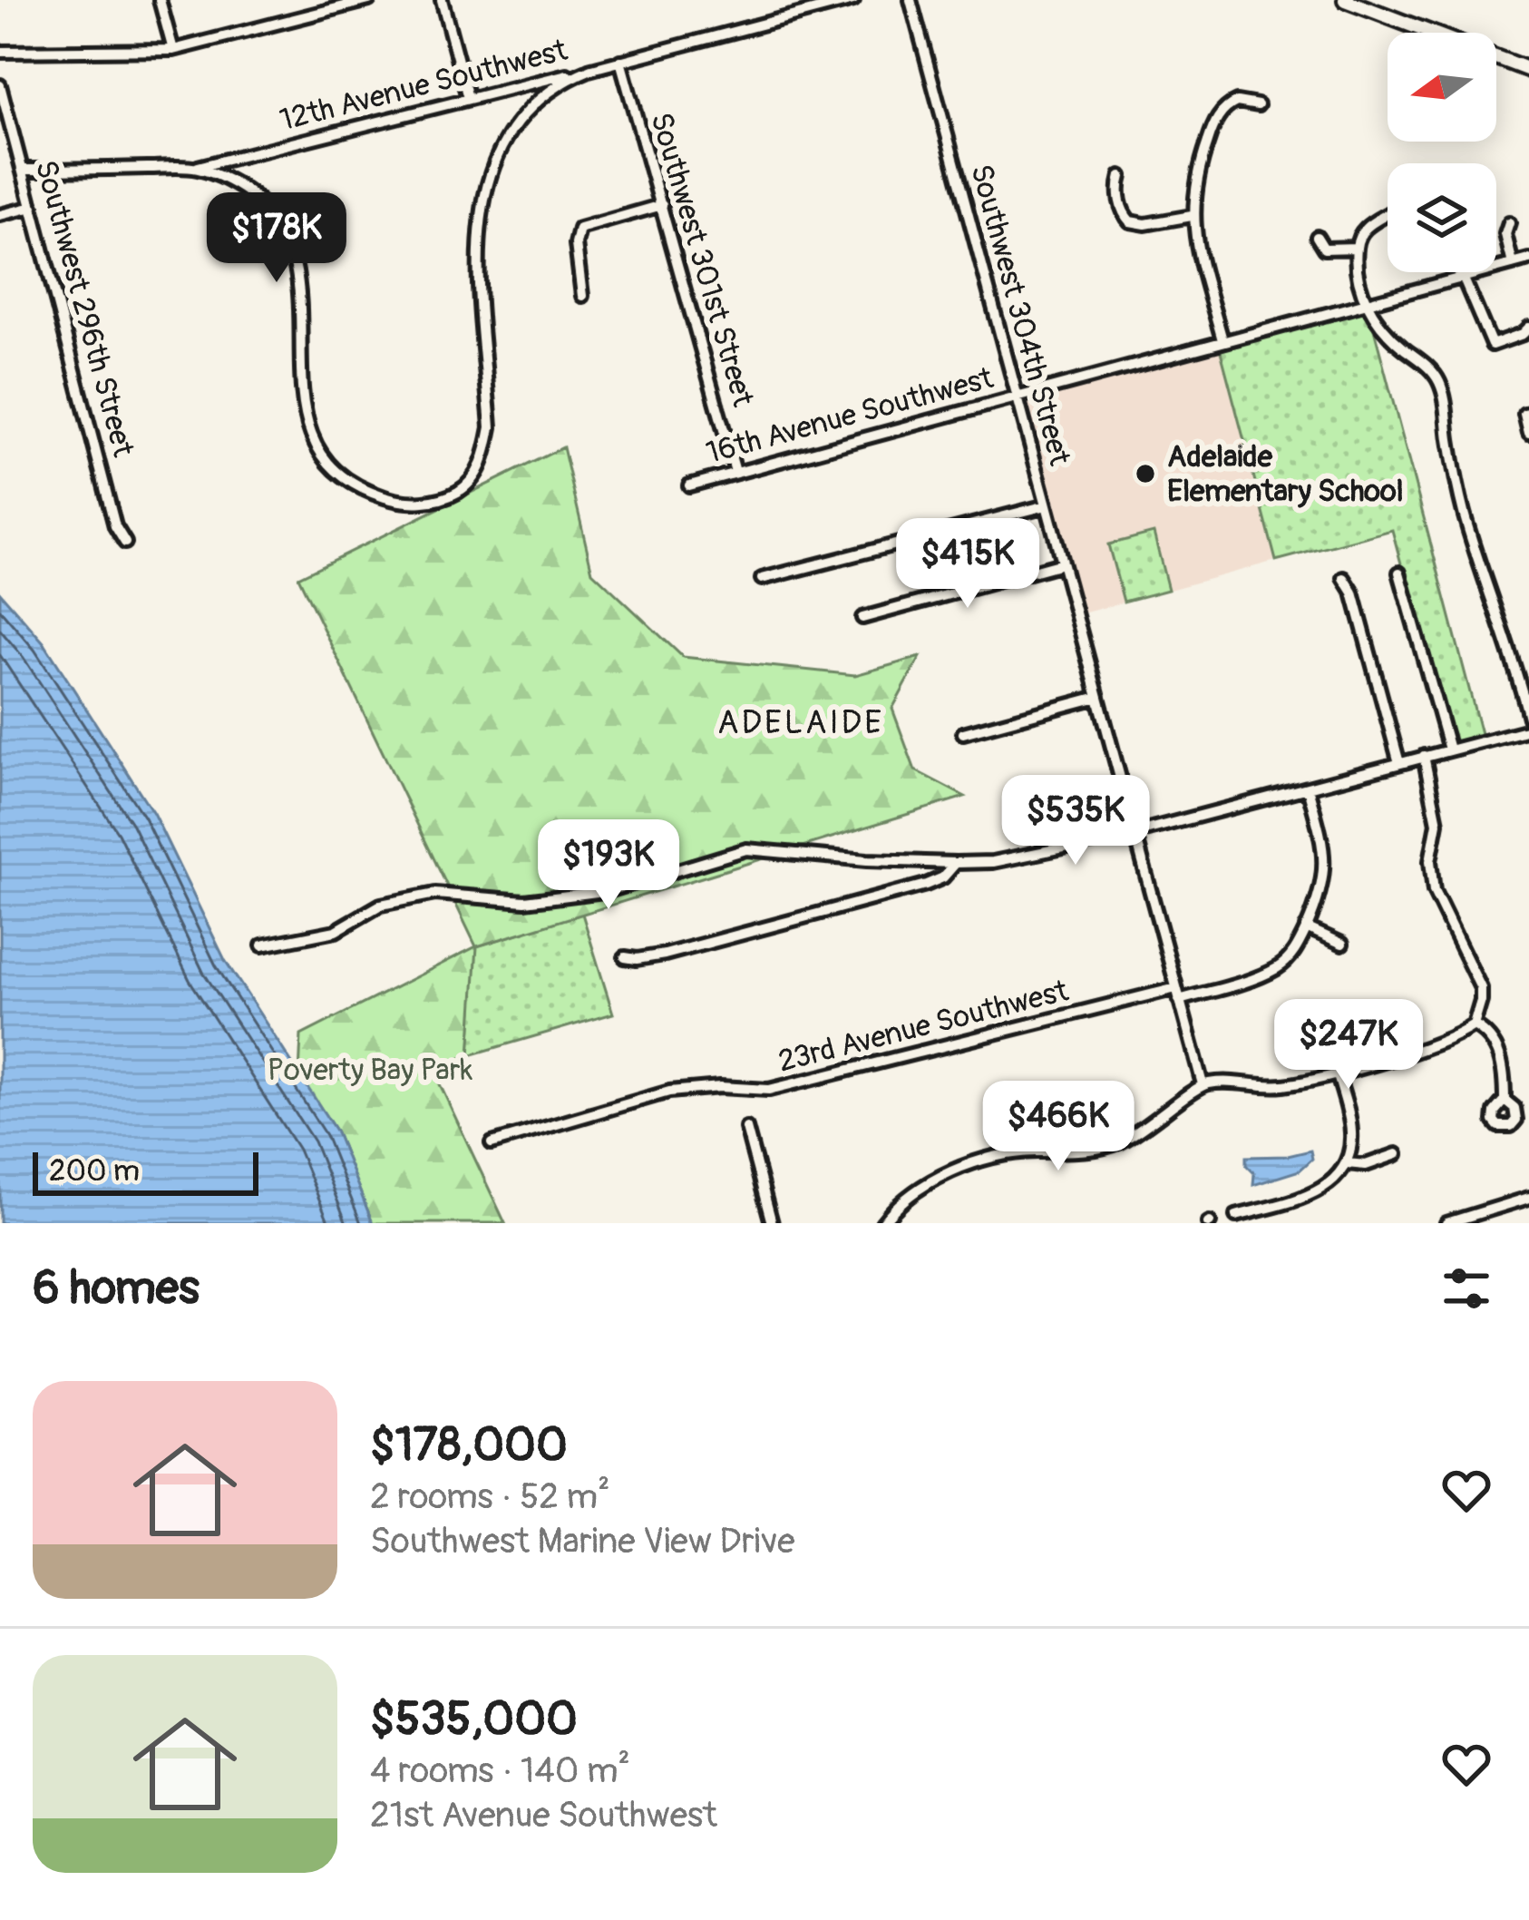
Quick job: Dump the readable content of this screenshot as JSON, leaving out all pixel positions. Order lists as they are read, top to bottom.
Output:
{
  "streets": {
    "street": [
      "12th Avenue Southwest",
      "Southwest 301st Street",
      "Southwest 296th Street",
      "Southwest 304th Street",
      "16th Avenue Southwest",
      "23rd Avenue Southwest"
    ]
  },
  "crossings": [
    ["12th Avenue Southwest", "Southwest 301st Street"],
    ["Southwest 301st Street", "16th Avenue Southwest"],
    ["Southwest 304th Street", "16th Avenue Southwest"],
    ["Southwest 304th Street", "23rd Avenue Southwest"]
  ],
  "districts": ["ADELAIDE"],
  "parks": ["Poverty Bay Park"],
  "places": ["Adelaide Elementary School"],
  "scale_bar": "200 m",
  "north": "left",
  "page": {
    "price": [
      "$178K",
      "$415K",
      "$535K",
      "$193K",
      "$247K",
      "$466K"
    ],
    "scale": "200 m",
    "heading": "6 homes",
    "list": [
      {
        "name": "$178,000",
        "note": "2 rooms · 52 m² · Southwest Marine View Drive"
      },
      {
        "name": "$535,000",
        "note": "4 rooms · 140 m² · 21st Avenue Southwest"
      }
    ]
  }
}
